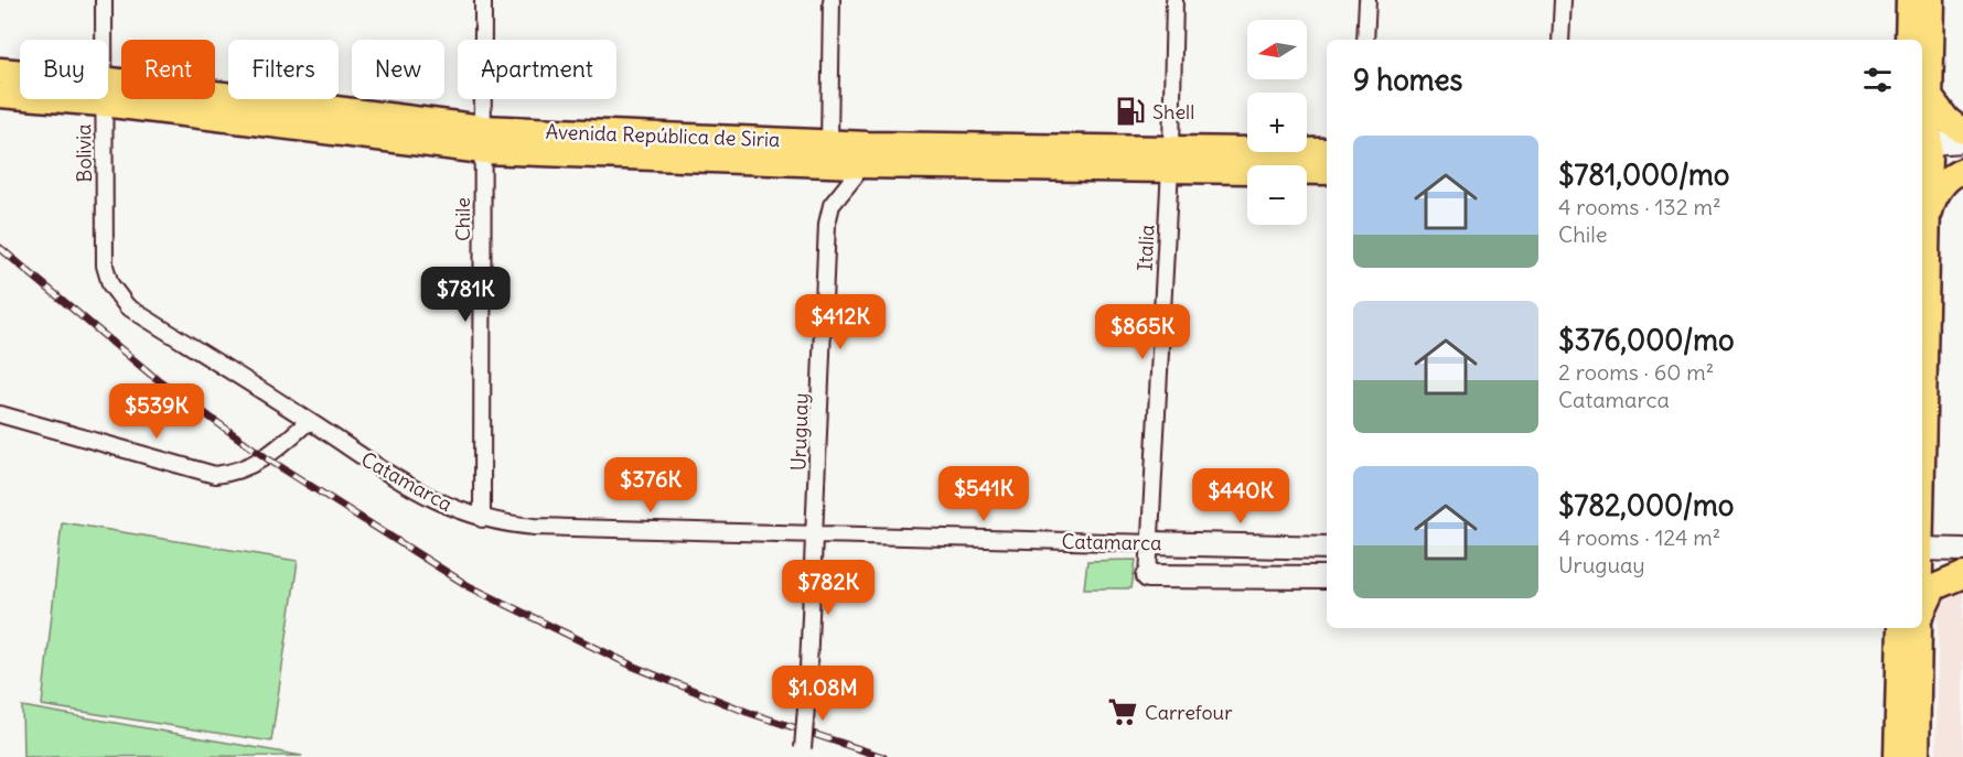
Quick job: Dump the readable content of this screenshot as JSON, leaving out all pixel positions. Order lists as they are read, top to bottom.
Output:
{
  "streets": {
    "main road": ["Avenida República de Siria", "Catamarca"],
    "street": [
      "Bolivia",
      "Chile",
      "Italia",
      "Uruguay"
    ]
  },
  "crossings": [
    ["Avenida República de Siria", "Chile"],
    ["Avenida República de Siria", "Italia"],
    ["Avenida República de Siria", "Uruguay"],
    ["Bolivia", "Catamarca"],
    ["Chile", "Catamarca"],
    ["Italia", "Catamarca"],
    ["Uruguay", "Catamarca"]
  ],
  "places": {
    "fuel station": ["Shell"],
    "supermarket": ["Carrefour"]
  },
  "north": "left",
  "page": {
    "map_buttons": ["+", "−"],
    "chip": [
      "Buy",
      "Rent",
      "Filters",
      "New",
      "Apartment"
    ],
    "heading": "9 homes",
    "list": [
      {
        "name": "$781,000/mo",
        "note": "4 rooms · 132 m² · Chile"
      },
      {
        "name": "$376,000/mo",
        "note": "2 rooms · 60 m² · Catamarca"
      },
      {
        "name": "$782,000/mo",
        "note": "4 rooms · 124 m² · Uruguay"
      }
    ],
    "price": [
      "$781K",
      "$412K",
      "$865K",
      "$539K",
      "$376K",
      "$541K",
      "$440K",
      "$782K",
      "$1.08M"
    ]
  }
}
